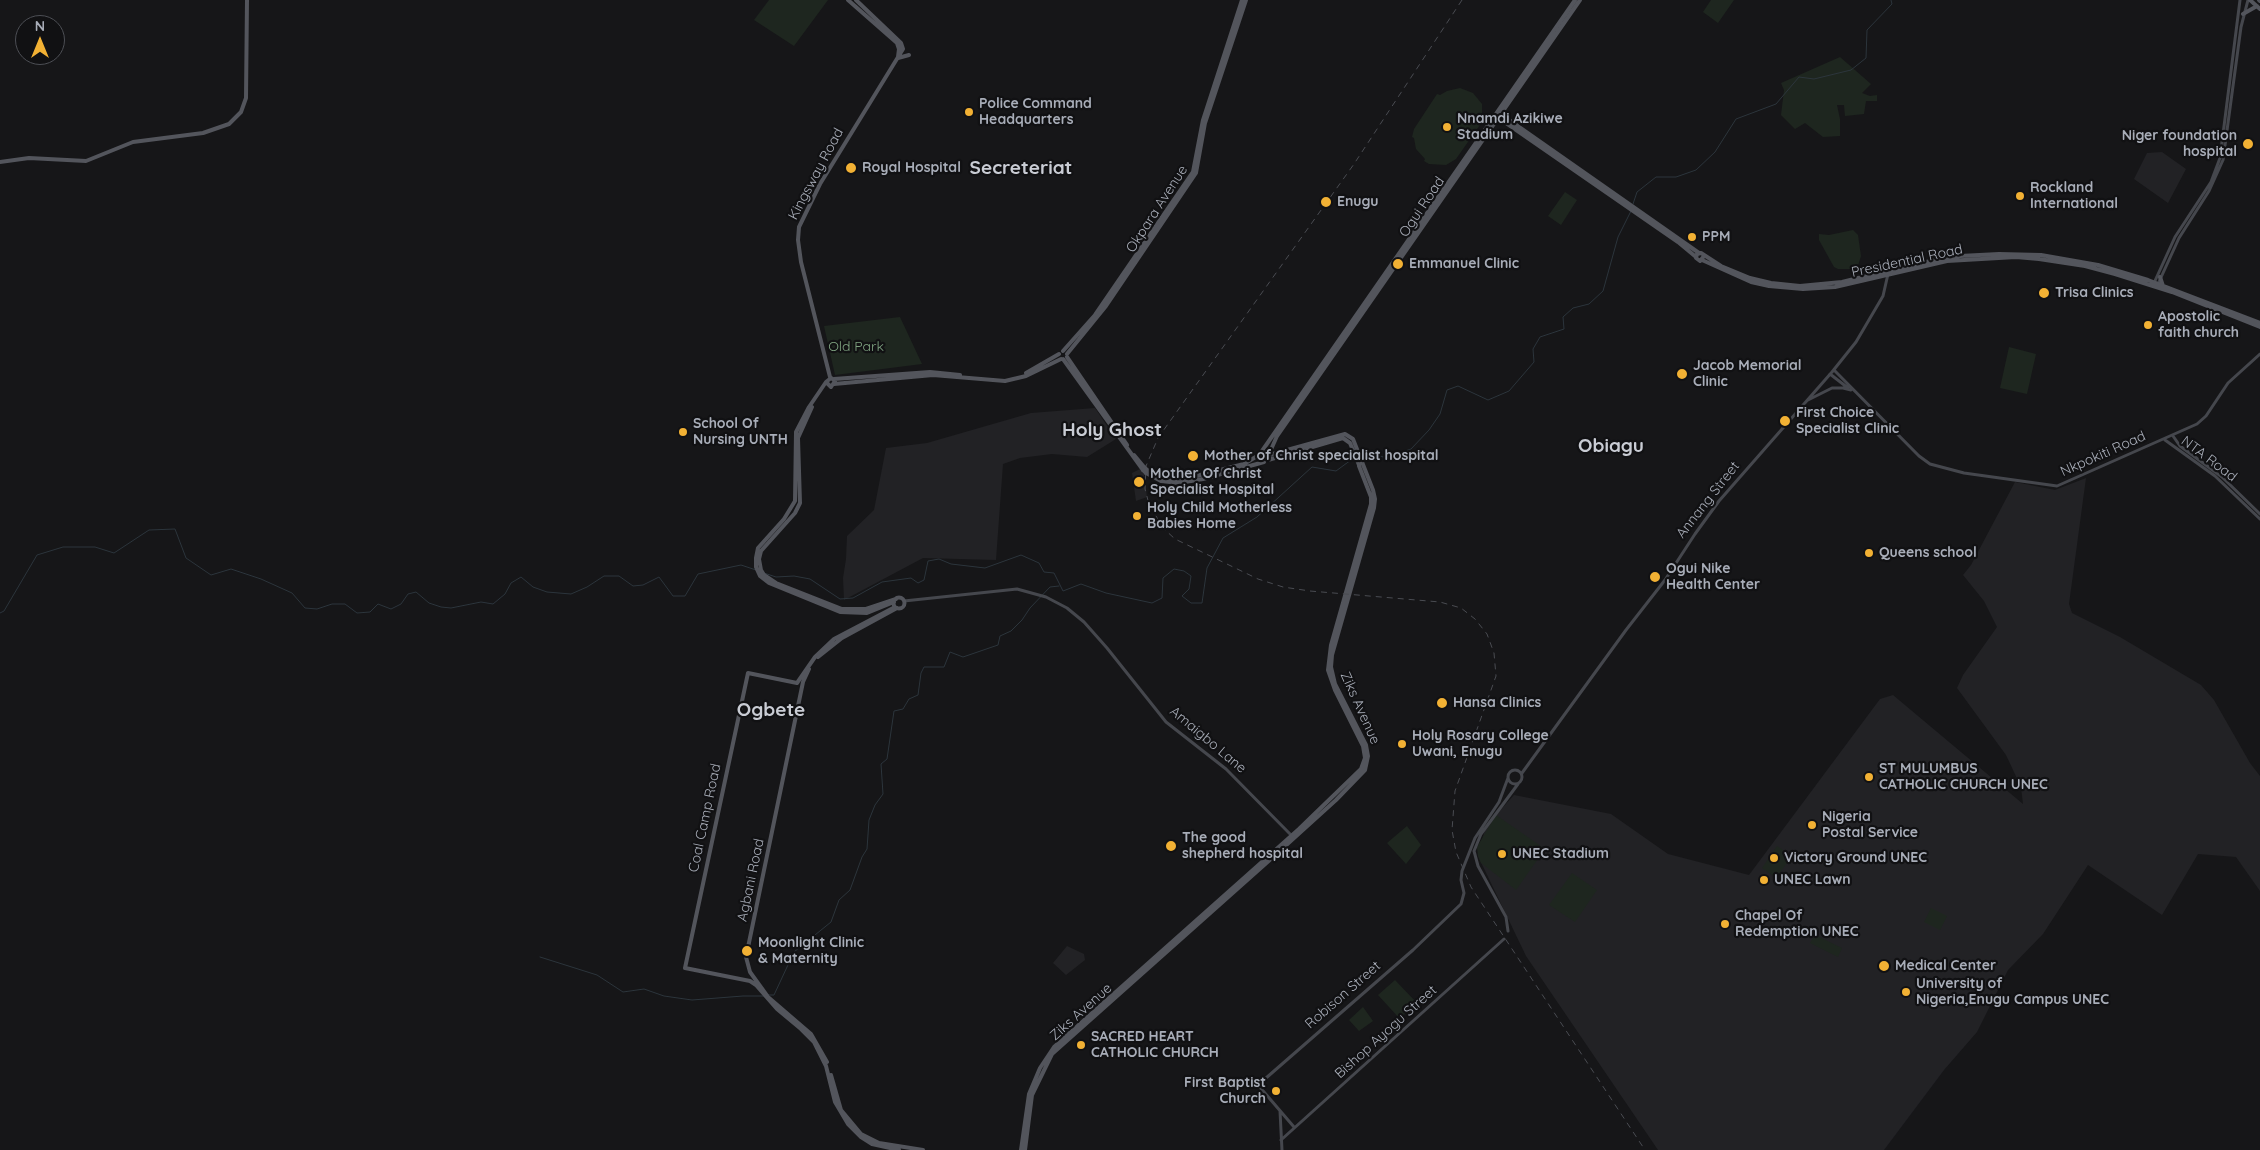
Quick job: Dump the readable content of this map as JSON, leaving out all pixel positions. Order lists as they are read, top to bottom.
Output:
{
  "streets": {
    "main road": [
      "Kingsway Road",
      "Ogui Road",
      "Okpara Avenue",
      "Presidential Road",
      "Nkpokiti Road",
      "NTA Road",
      "Annang Street",
      "Ziks Avenue",
      "Amaigbo Lane",
      "Coal Camp Road",
      "Agbani Road",
      "Robison Street",
      "Bishop Ayogu Street"
    ]
  },
  "crossings": [
    ["Kingsway Road", "Okpara Avenue"],
    ["Ogui Road", "Presidential Road"],
    ["Ogui Road", "Ziks Avenue"],
    ["Presidential Road", "Annang Street"],
    ["Nkpokiti Road", "NTA Road"],
    ["Ziks Avenue", "Amaigbo Lane"],
    ["Coal Camp Road", "Agbani Road"]
  ],
  "districts": [
    "Secreteriat",
    "Holy Ghost",
    "Obiagu",
    "Ogbete"
  ],
  "parks": ["Old Park"],
  "places": [
    "Police Command Headquarters",
    "Nnamdi Azikiwe Stadium",
    "Niger foundation hospital",
    "Royal Hospital",
    "Rockland International",
    "Enugu",
    "PPM",
    "Emmanuel Clinic",
    "Trisa Clinics",
    "Apostolic faith church",
    "Jacob Memorial Clinic",
    "First Choice Specialist Clinic",
    "School Of Nursing UNTH",
    "Mother of Christ specialist hospital",
    "Mother Of Christ Specialist Hospital",
    "Holy Child Motherless Babies Home",
    "Queens school",
    "Ogui Nike Health Center",
    "Hansa Clinics",
    "Holy Rosary College Uwani, Enugu",
    "ST MULUMBUS CATHOLIC CHURCH UNEC",
    "Nigeria Postal Service",
    "The good shepherd hospital",
    "UNEC Stadium",
    "Victory Ground UNEC",
    "UNEC Lawn",
    "Chapel Of Redemption UNEC",
    "Moonlight Clinic & Maternity",
    "Medical Center",
    "University of Nigeria,Enugu Campus UNEC",
    "SACRED HEART CATHOLIC CHURCH",
    "First Baptist Church"
  ],
  "north": "top"
}
